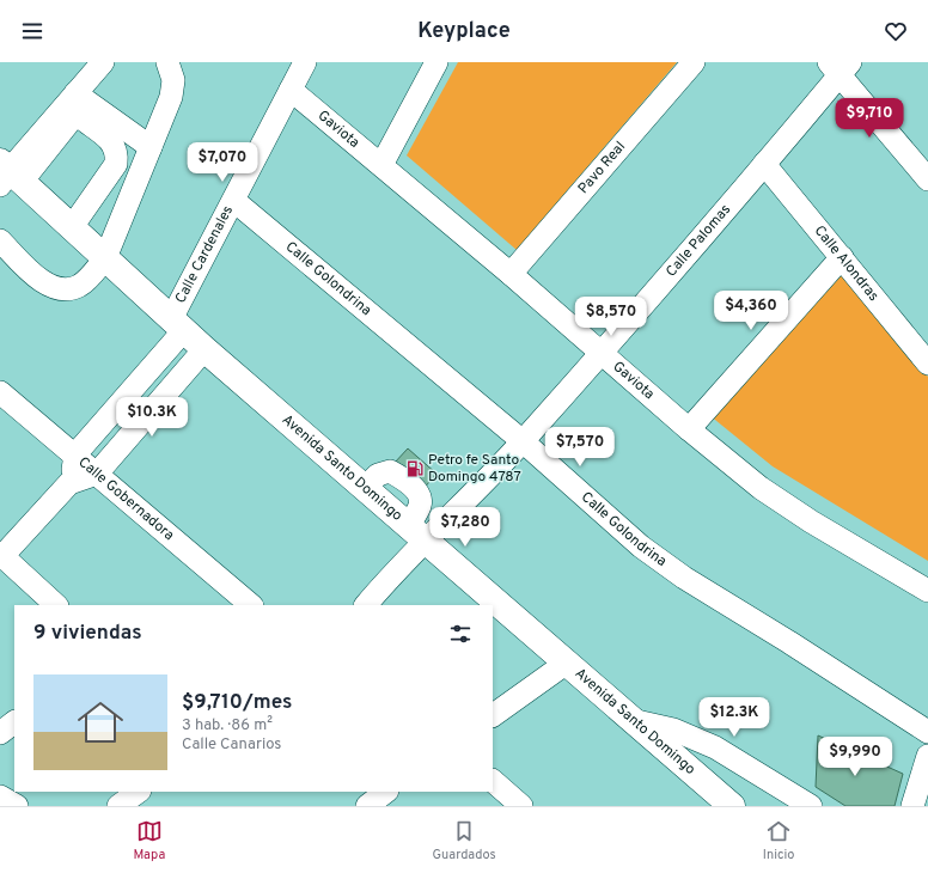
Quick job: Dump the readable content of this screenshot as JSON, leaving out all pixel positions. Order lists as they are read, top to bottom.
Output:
{
  "streets": {
    "main road": ["Avenida Santo Domingo"],
    "street": [
      "Gaviota",
      "Pavo Real",
      "Calle Palomas",
      "Calle Cardenales",
      "Calle Alondras",
      "Calle Golondrina",
      "Calle Gobernadora"
    ]
  },
  "crossings": [
    ["Gaviota", "Pavo Real"],
    ["Gaviota", "Calle Palomas"],
    ["Gaviota", "Calle Cardenales"],
    ["Calle Palomas", "Calle Alondras"],
    ["Calle Palomas", "Calle Golondrina"],
    ["Calle Palomas", "Avenida Santo Domingo"],
    ["Calle Cardenales", "Calle Golondrina"],
    ["Calle Cardenales", "Avenida Santo Domingo"],
    ["Calle Cardenales", "Calle Gobernadora"]
  ],
  "places": {
    "fuel station": ["Petro fe Santo Domingo 4787"]
  },
  "page": {
    "header": "Keyplace",
    "price": [
      "$9,710",
      "$7,070",
      "$4,360",
      "$8,570",
      "$10.3K",
      "$7,570",
      "$7,280",
      "$12.3K",
      "$9,990"
    ],
    "heading": "9 viviendas",
    "list": [
      {
        "name": "$9,710/mes",
        "note": "3 hab. · 86 m² · Calle Canarios"
      }
    ],
    "tabs": ["Mapa", "Guardados", "Inicio"]
  }
}
